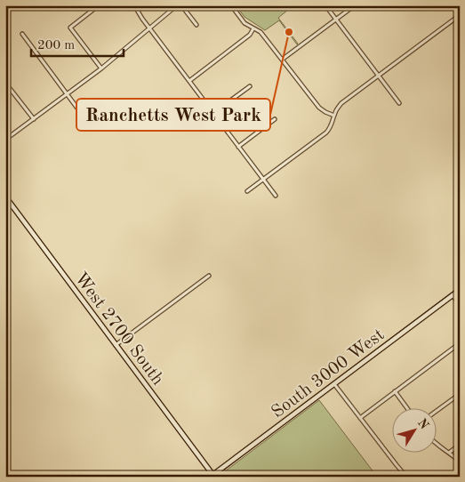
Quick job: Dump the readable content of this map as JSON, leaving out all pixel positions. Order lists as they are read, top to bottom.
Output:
{
  "streets": {
    "street": ["West 2700 South", "South 3000 West"]
  },
  "crossings": [
    ["West 2700 South", "South 3000 West"]
  ],
  "places": ["Ranchetts West Park"],
  "scale_bar": "200 m",
  "north": "top right"
}
